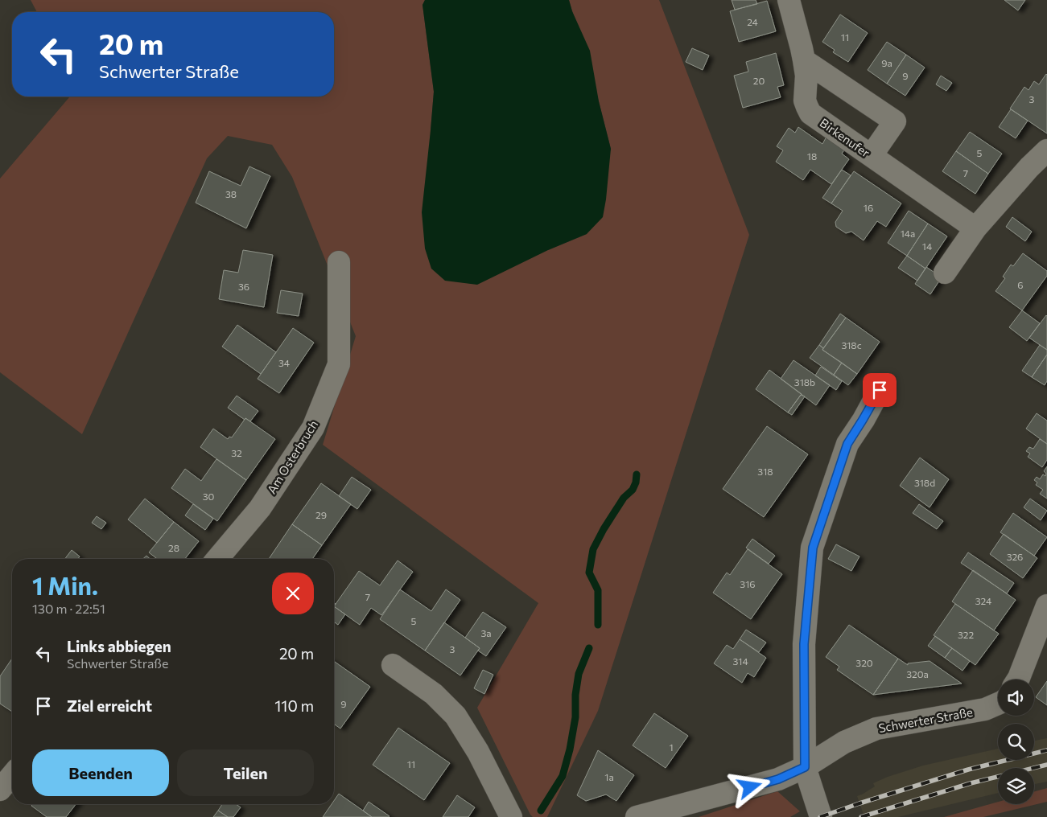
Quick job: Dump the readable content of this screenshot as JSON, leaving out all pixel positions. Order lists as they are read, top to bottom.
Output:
{
  "streets": {
    "street": ["Birkenufer", "Am Osterbruch", "Schwerter Straße"]
  },
  "house_numbers": [
    "24",
    "11",
    "9a",
    "9",
    "20",
    "3",
    "5",
    "18",
    "7",
    "38",
    "16",
    "14a",
    "14",
    "6",
    "36",
    "318c",
    "34",
    "318b",
    "32",
    "318",
    "318d",
    "30",
    "29",
    "28",
    "326",
    "316",
    "7",
    "324",
    "5",
    "3a",
    "322",
    "3",
    "314",
    "320",
    "320a",
    "9",
    "1",
    "11",
    "1a"
  ],
  "page": {
    "turn": ["20 m", "Schwerter Straße"],
    "heading": ["1 Min.", "130 m · 22:51"],
    "list": [
      {
        "name": "Links abbiegen",
        "note": "Schwerter Straße",
        "value": "20 m"
      },
      {
        "name": "Ziel erreicht",
        "value": "110 m"
      }
    ],
    "buttons": ["Beenden", "Teilen"]
  }
}
